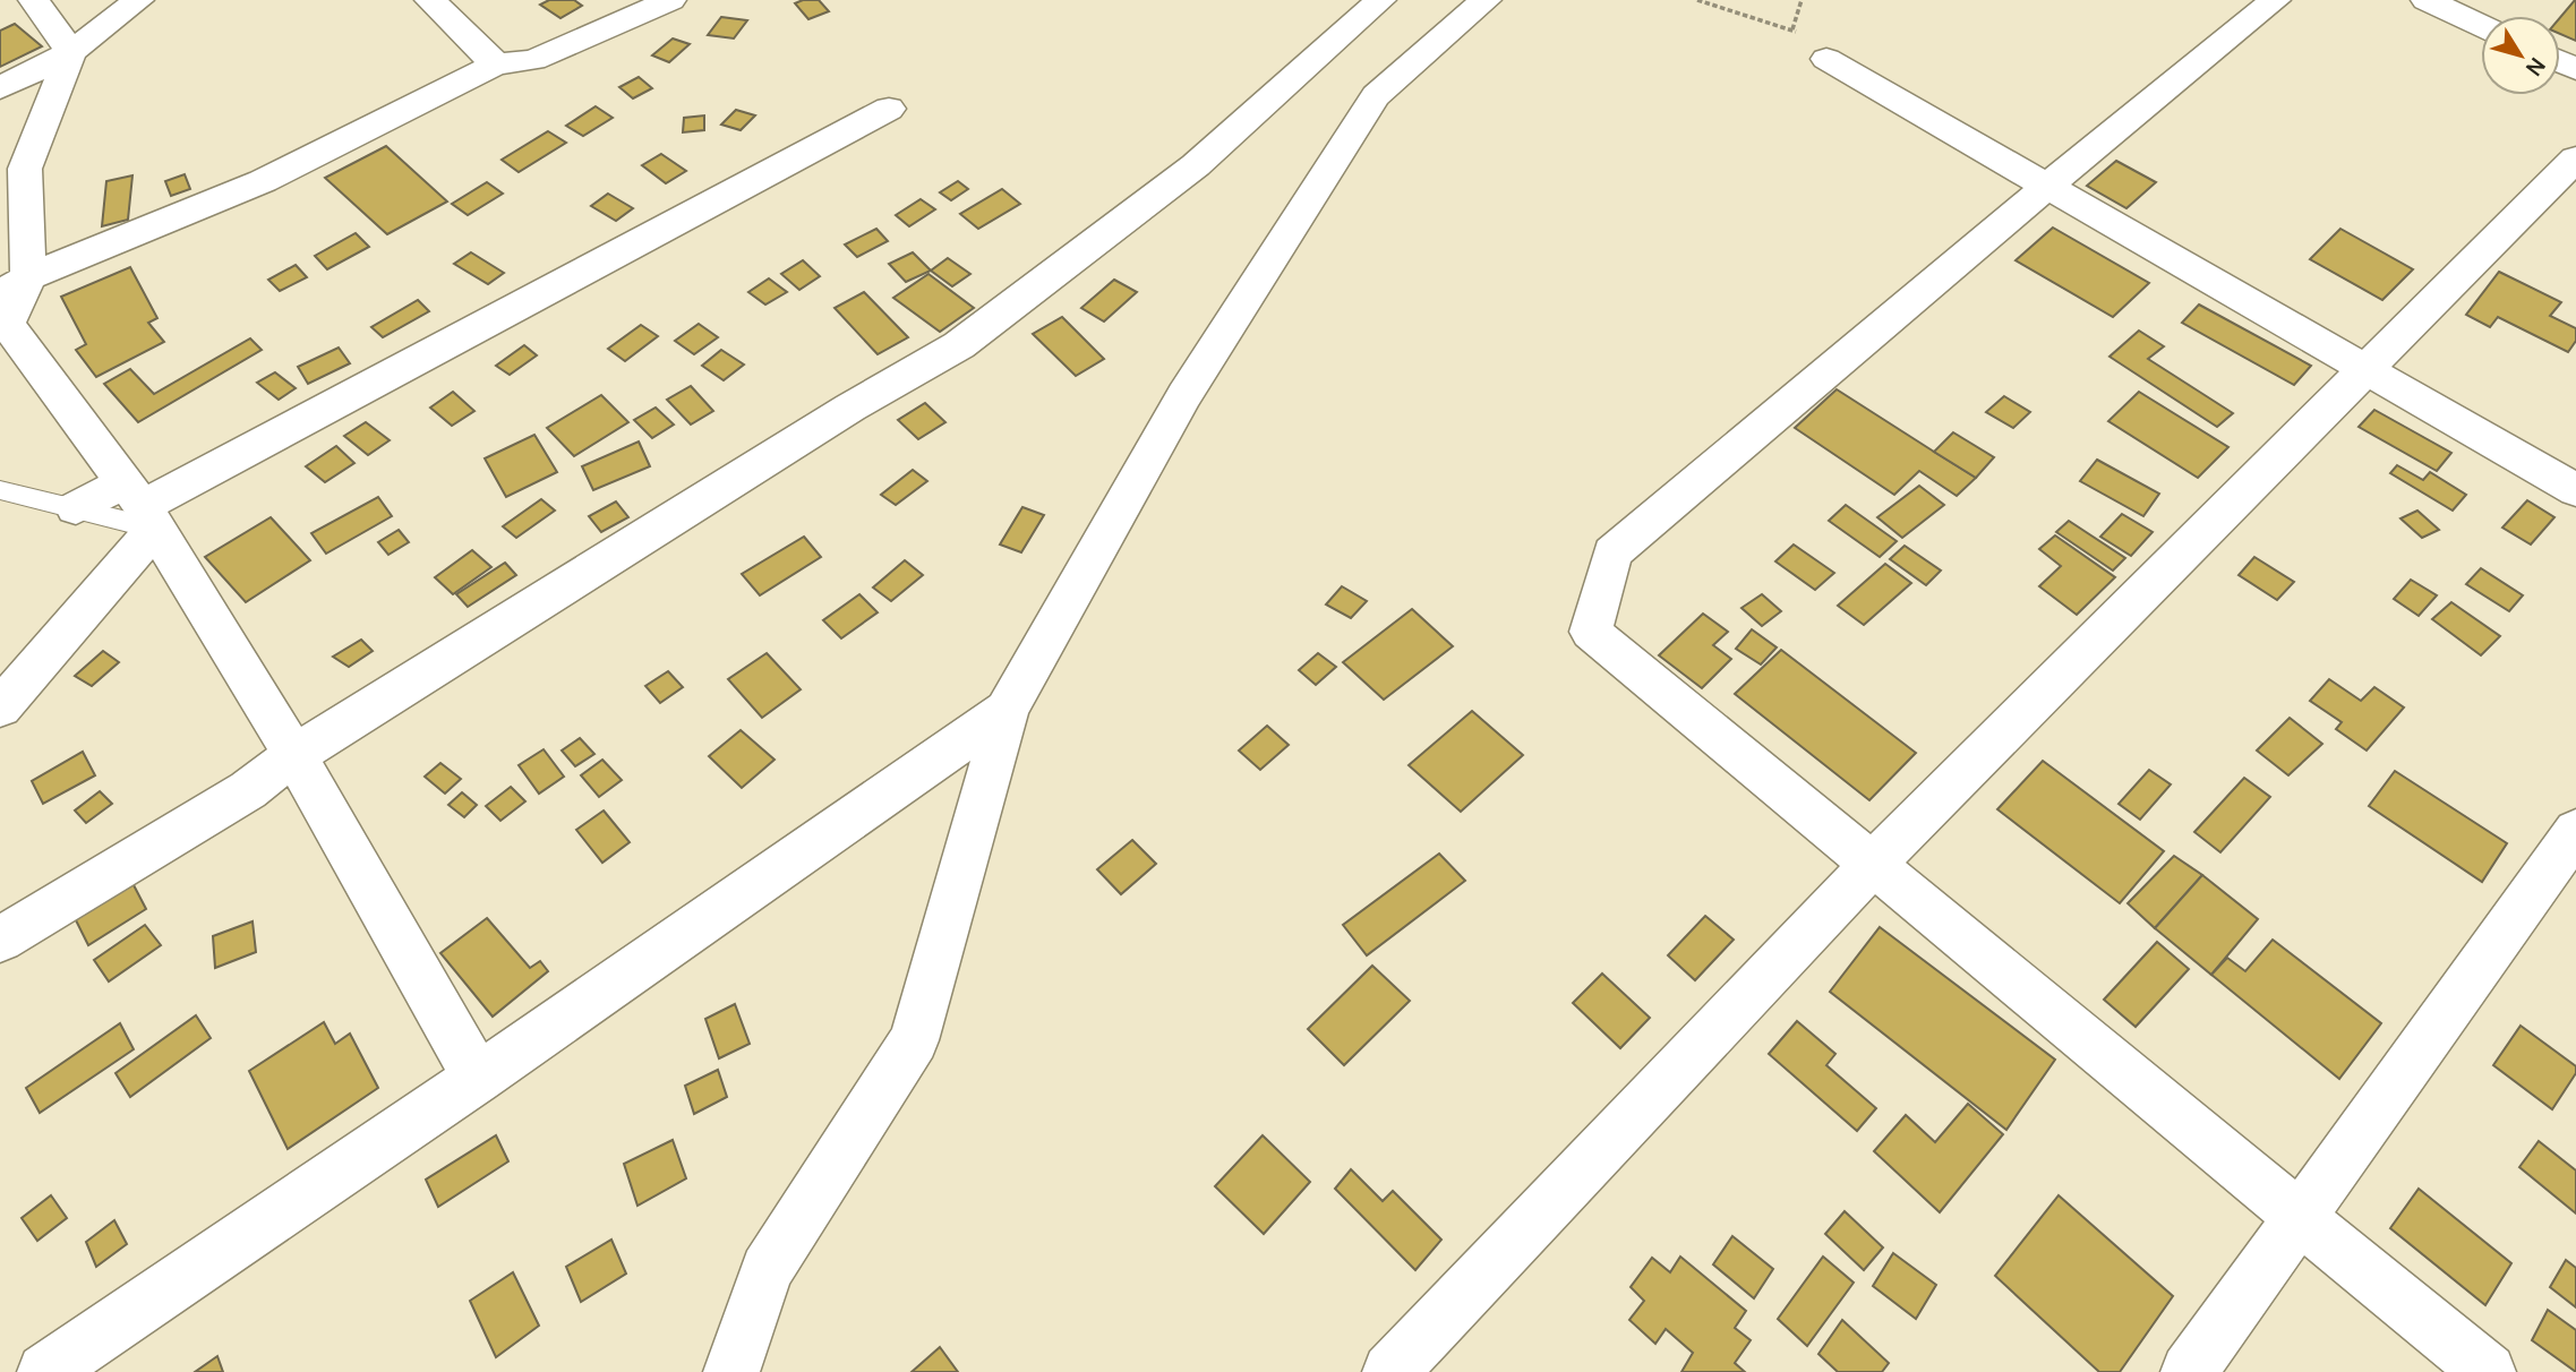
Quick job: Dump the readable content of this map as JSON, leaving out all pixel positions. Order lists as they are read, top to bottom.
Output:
{
  "north": "bottom right"
}
